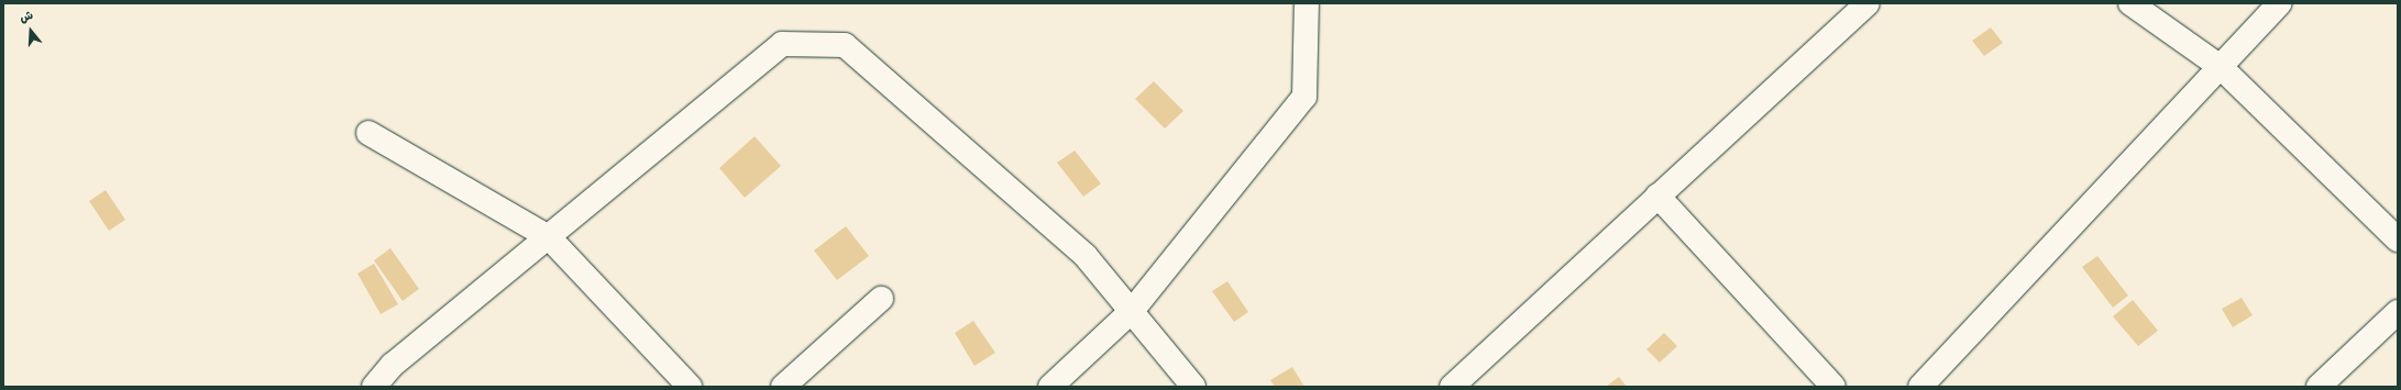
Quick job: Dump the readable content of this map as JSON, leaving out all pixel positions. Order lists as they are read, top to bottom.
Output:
{
  "north": "top"
}
